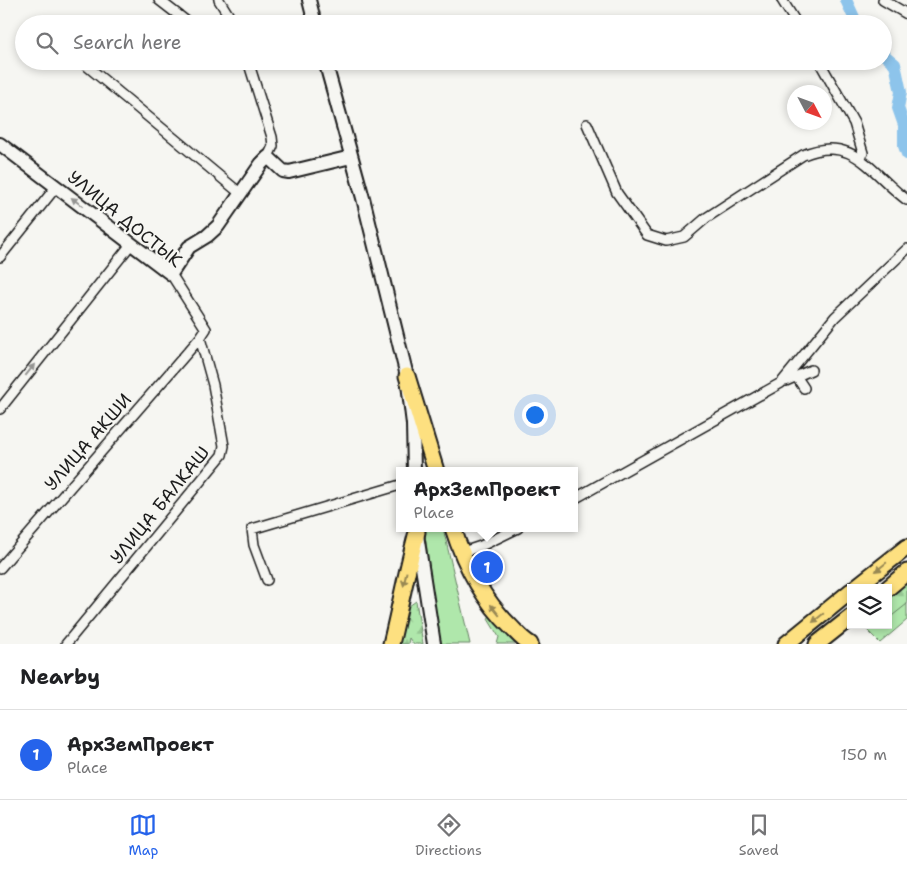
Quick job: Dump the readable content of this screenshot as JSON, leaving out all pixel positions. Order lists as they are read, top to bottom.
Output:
{
  "streets": {
    "main road": ["УЛИЦА ДОСТЫК"],
    "street": ["УЛИЦА АКШИ", "УЛИЦА БАЛКАШ"]
  },
  "crossings": [
    ["УЛИЦА ДОСТЫК", "УЛИЦА АКШИ"],
    ["УЛИЦА ДОСТЫК", "УЛИЦА БАЛКАШ"],
    ["УЛИЦА АКШИ", "УЛИЦА БАЛКАШ"]
  ],
  "north": "bottom right",
  "page": {
    "search": "Search here",
    "popup": ["АрхЗемПроект", "Place"],
    "pins": "1",
    "heading": "Nearby",
    "list": [
      {
        "mark": "1",
        "name": "АрхЗемПроект",
        "note": "Place",
        "value": "150 m"
      }
    ],
    "nav": ["Map", "Directions", "Saved"]
  }
}
